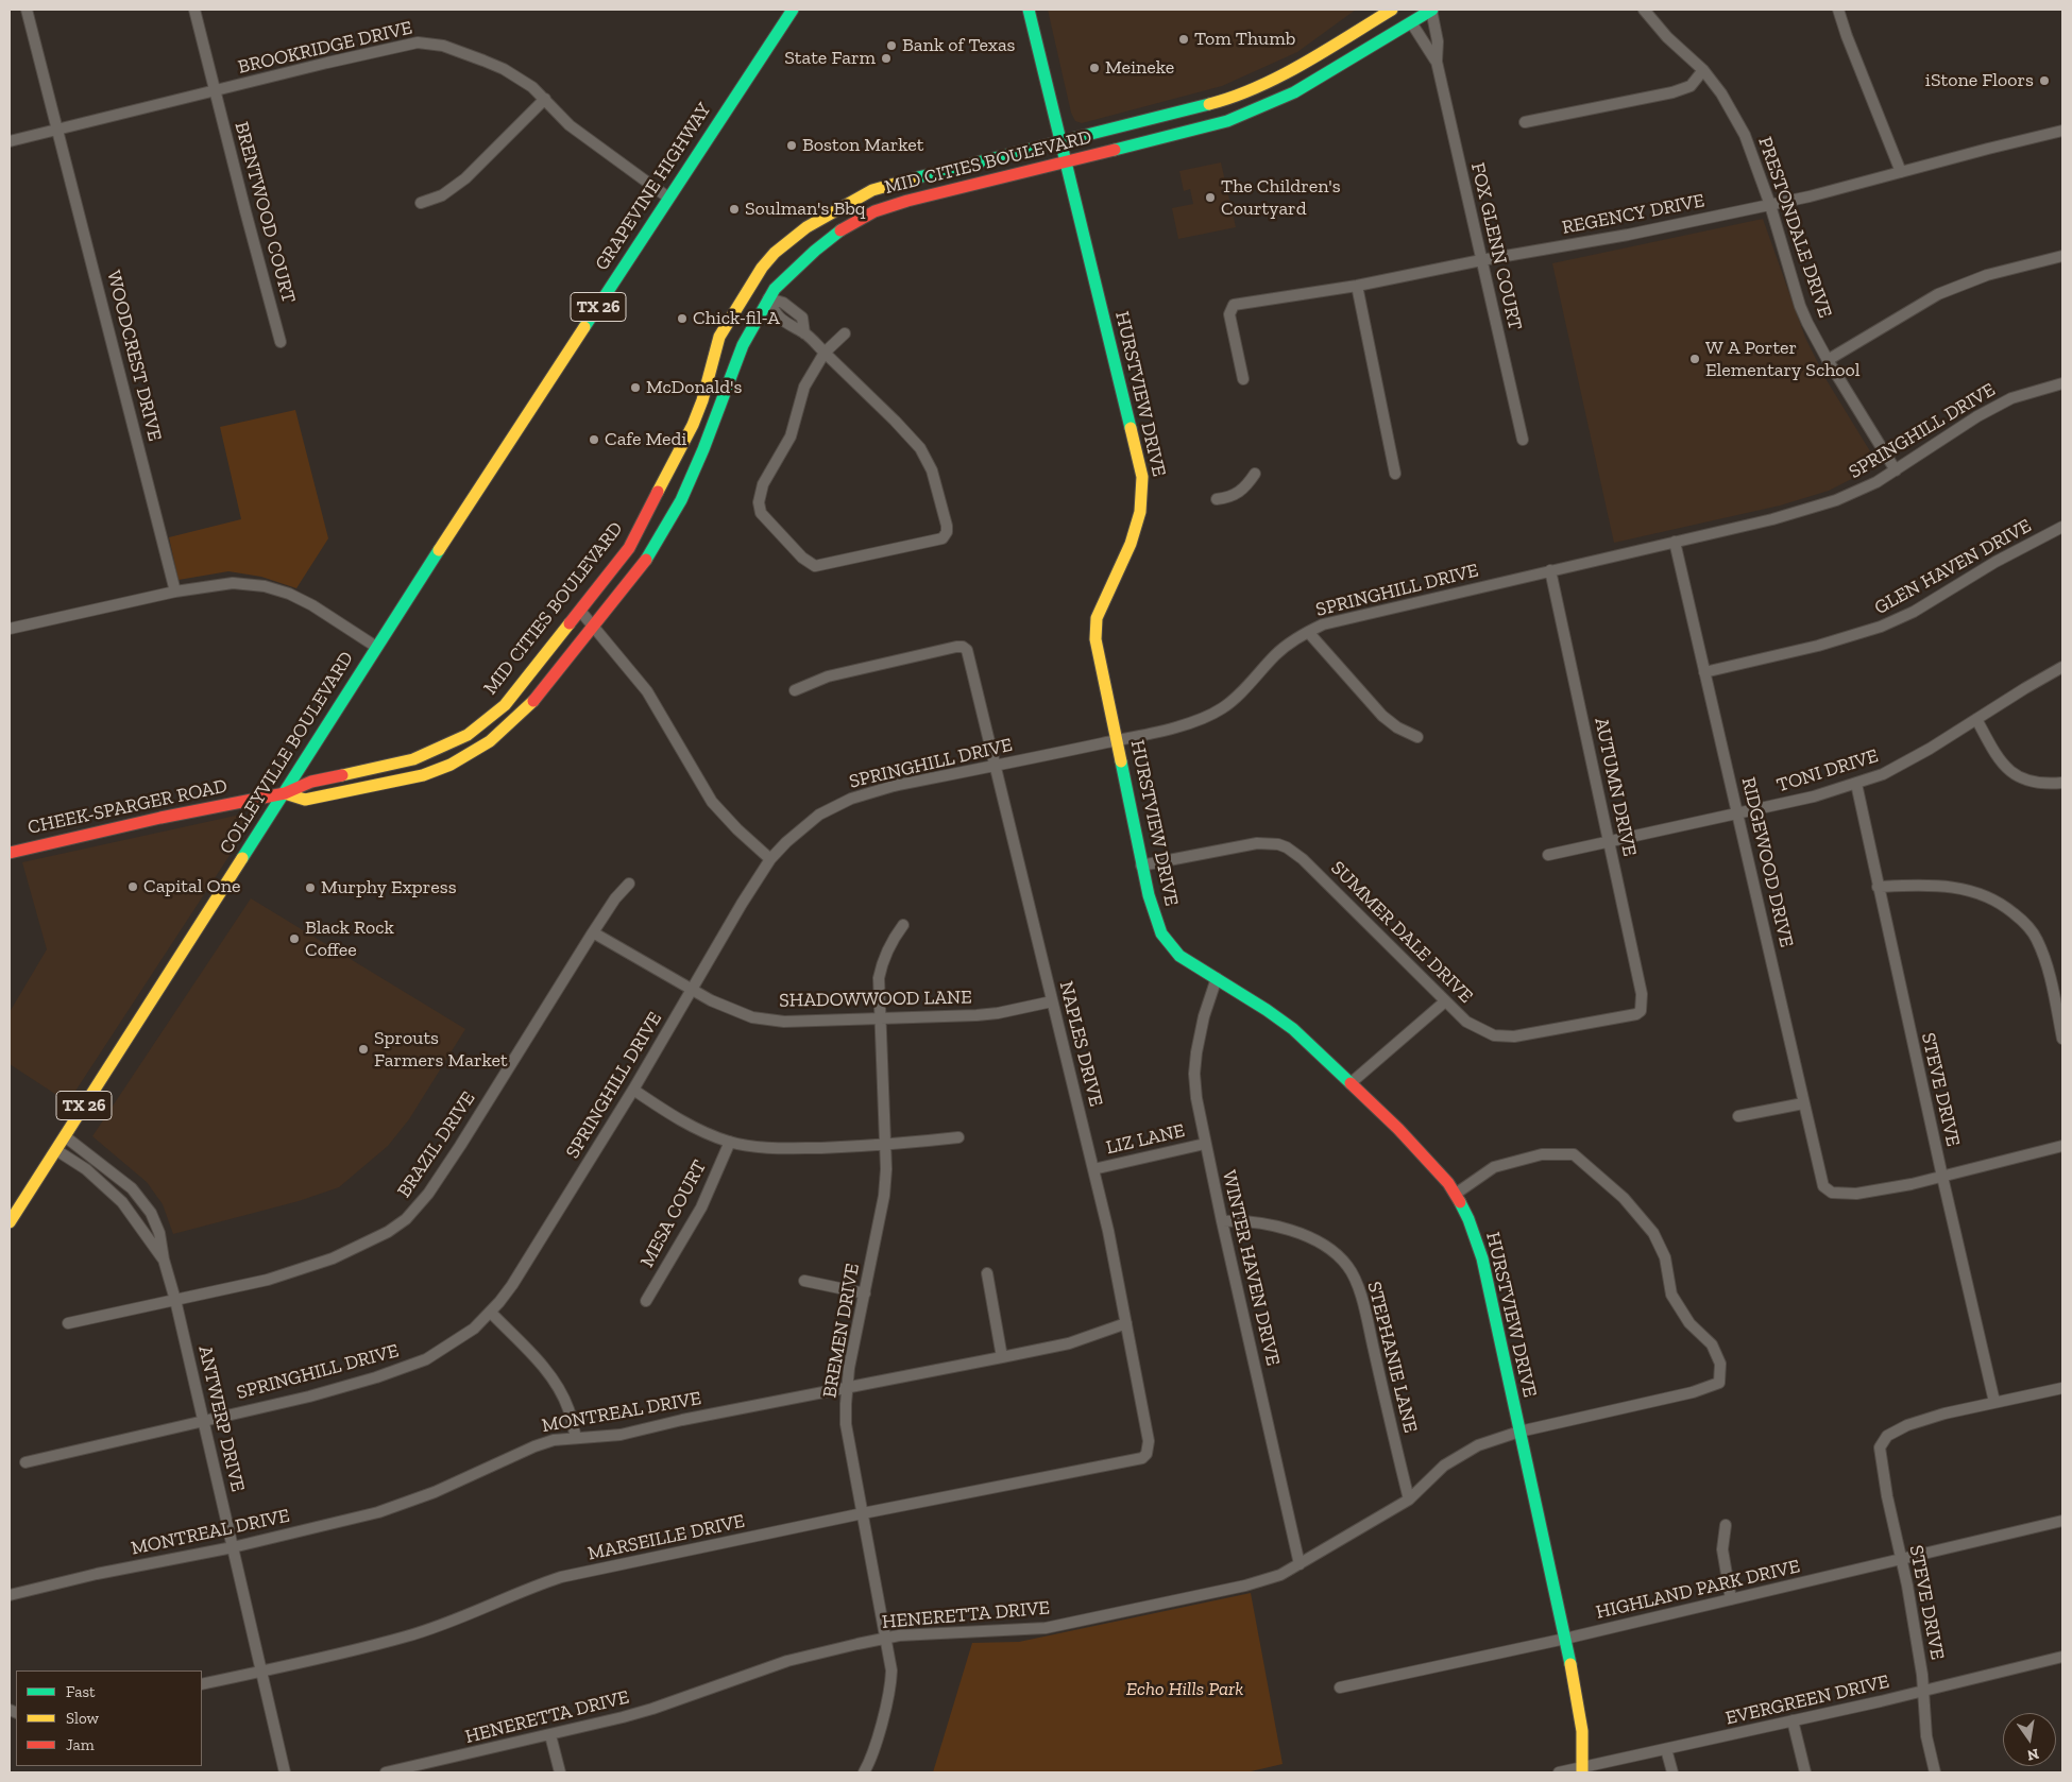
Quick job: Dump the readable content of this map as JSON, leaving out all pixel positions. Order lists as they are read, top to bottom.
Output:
{
  "streets": {
    "main road": [
      "MID CITIES BOULEVARD",
      "GRAPEVINE HIGHWAY",
      "TX 26",
      "HURSTVIEW DRIVE",
      "COLLEYVILLE BOULEVARD",
      "CHEEK-SPARGER ROAD"
    ],
    "street": [
      "BROOKRIDGE DRIVE",
      "BRENTWOOD COURT",
      "REGENCY DRIVE",
      "PRESTONDALE DRIVE",
      "FOX GLENN COURT",
      "WOODCREST DRIVE",
      "SPRINGHILL DRIVE",
      "GLEN HAVEN DRIVE",
      "TONI DRIVE",
      "AUTUMN DRIVE",
      "RIDGEWOOD DRIVE",
      "SUMMER DALE DRIVE",
      "SHADOWWOOD LANE",
      "NAPLES DRIVE",
      "STEVE DRIVE",
      "LIZ LANE",
      "BRAZIL DRIVE",
      "MESA COURT",
      "WINTER HAVEN DRIVE",
      "BREMEN DRIVE",
      "STEPHANIE LANE",
      "MONTREAL DRIVE",
      "ANTWERP DRIVE",
      "MARSEILLE DRIVE",
      "HIGHLAND PARK DRIVE",
      "HENERETTA DRIVE",
      "EVERGREEN DRIVE"
    ]
  },
  "crossings": [
    ["BROOKRIDGE DRIVE", "GRAPEVINE HIGHWAY"],
    ["BROOKRIDGE DRIVE", "BRENTWOOD COURT"],
    ["BROOKRIDGE DRIVE", "WOODCREST DRIVE"],
    ["MID CITIES BOULEVARD", "FOX GLENN COURT"],
    ["MID CITIES BOULEVARD", "HURSTVIEW DRIVE"],
    ["MID CITIES BOULEVARD", "COLLEYVILLE BOULEVARD"],
    ["MID CITIES BOULEVARD", "CHEEK-SPARGER ROAD"],
    ["GRAPEVINE HIGHWAY", "COLLEYVILLE BOULEVARD"],
    ["REGENCY DRIVE", "PRESTONDALE DRIVE"],
    ["REGENCY DRIVE", "FOX GLENN COURT"],
    ["PRESTONDALE DRIVE", "SPRINGHILL DRIVE"],
    ["HURSTVIEW DRIVE", "SPRINGHILL DRIVE"],
    ["HURSTVIEW DRIVE", "SUMMER DALE DRIVE"],
    ["HURSTVIEW DRIVE", "WINTER HAVEN DRIVE"],
    ["HURSTVIEW DRIVE", "HIGHLAND PARK DRIVE"],
    ["HURSTVIEW DRIVE", "HENERETTA DRIVE"],
    ["HURSTVIEW DRIVE", "EVERGREEN DRIVE"],
    ["SPRINGHILL DRIVE", "AUTUMN DRIVE"],
    ["SPRINGHILL DRIVE", "RIDGEWOOD DRIVE"],
    ["SPRINGHILL DRIVE", "SHADOWWOOD LANE"],
    ["SPRINGHILL DRIVE", "NAPLES DRIVE"],
    ["SPRINGHILL DRIVE", "ANTWERP DRIVE"],
    ["GLEN HAVEN DRIVE", "RIDGEWOOD DRIVE"],
    ["COLLEYVILLE BOULEVARD", "CHEEK-SPARGER ROAD"],
    ["COLLEYVILLE BOULEVARD", "ANTWERP DRIVE"],
    ["TONI DRIVE", "AUTUMN DRIVE"],
    ["TONI DRIVE", "RIDGEWOOD DRIVE"],
    ["TONI DRIVE", "STEVE DRIVE"],
    ["AUTUMN DRIVE", "SUMMER DALE DRIVE"],
    ["RIDGEWOOD DRIVE", "STEVE DRIVE"],
    ["SHADOWWOOD LANE", "NAPLES DRIVE"],
    ["SHADOWWOOD LANE", "BRAZIL DRIVE"],
    ["SHADOWWOOD LANE", "BREMEN DRIVE"],
    ["NAPLES DRIVE", "LIZ LANE"],
    ["NAPLES DRIVE", "MONTREAL DRIVE"],
    ["NAPLES DRIVE", "MARSEILLE DRIVE"],
    ["STEVE DRIVE", "HIGHLAND PARK DRIVE"],
    ["STEVE DRIVE", "EVERGREEN DRIVE"],
    ["LIZ LANE", "WINTER HAVEN DRIVE"],
    ["BRAZIL DRIVE", "ANTWERP DRIVE"],
    ["WINTER HAVEN DRIVE", "STEPHANIE LANE"],
    ["WINTER HAVEN DRIVE", "HENERETTA DRIVE"],
    ["BREMEN DRIVE", "MONTREAL DRIVE"],
    ["BREMEN DRIVE", "MARSEILLE DRIVE"],
    ["BREMEN DRIVE", "HENERETTA DRIVE"],
    ["STEPHANIE LANE", "HENERETTA DRIVE"],
    ["MONTREAL DRIVE", "ANTWERP DRIVE"],
    ["ANTWERP DRIVE", "MARSEILLE DRIVE"]
  ],
  "parks": ["Echo Hills Park"],
  "places": [
    "Tom Thumb",
    "Bank of Texas",
    "State Farm",
    "Meineke",
    "iStone Floors",
    "Boston Market",
    "The Children's Courtyard",
    "Soulman's Bbq",
    "Chick-fil-A",
    "W A Porter Elementary School",
    "McDonald's",
    "Cafe Medi",
    "Capital One",
    "Murphy Express",
    "Black Rock Coffee",
    "Sprouts Farmers Market"
  ],
  "legend": ["Fast", "Slow", "Jam"],
  "north": "bottom"
}
